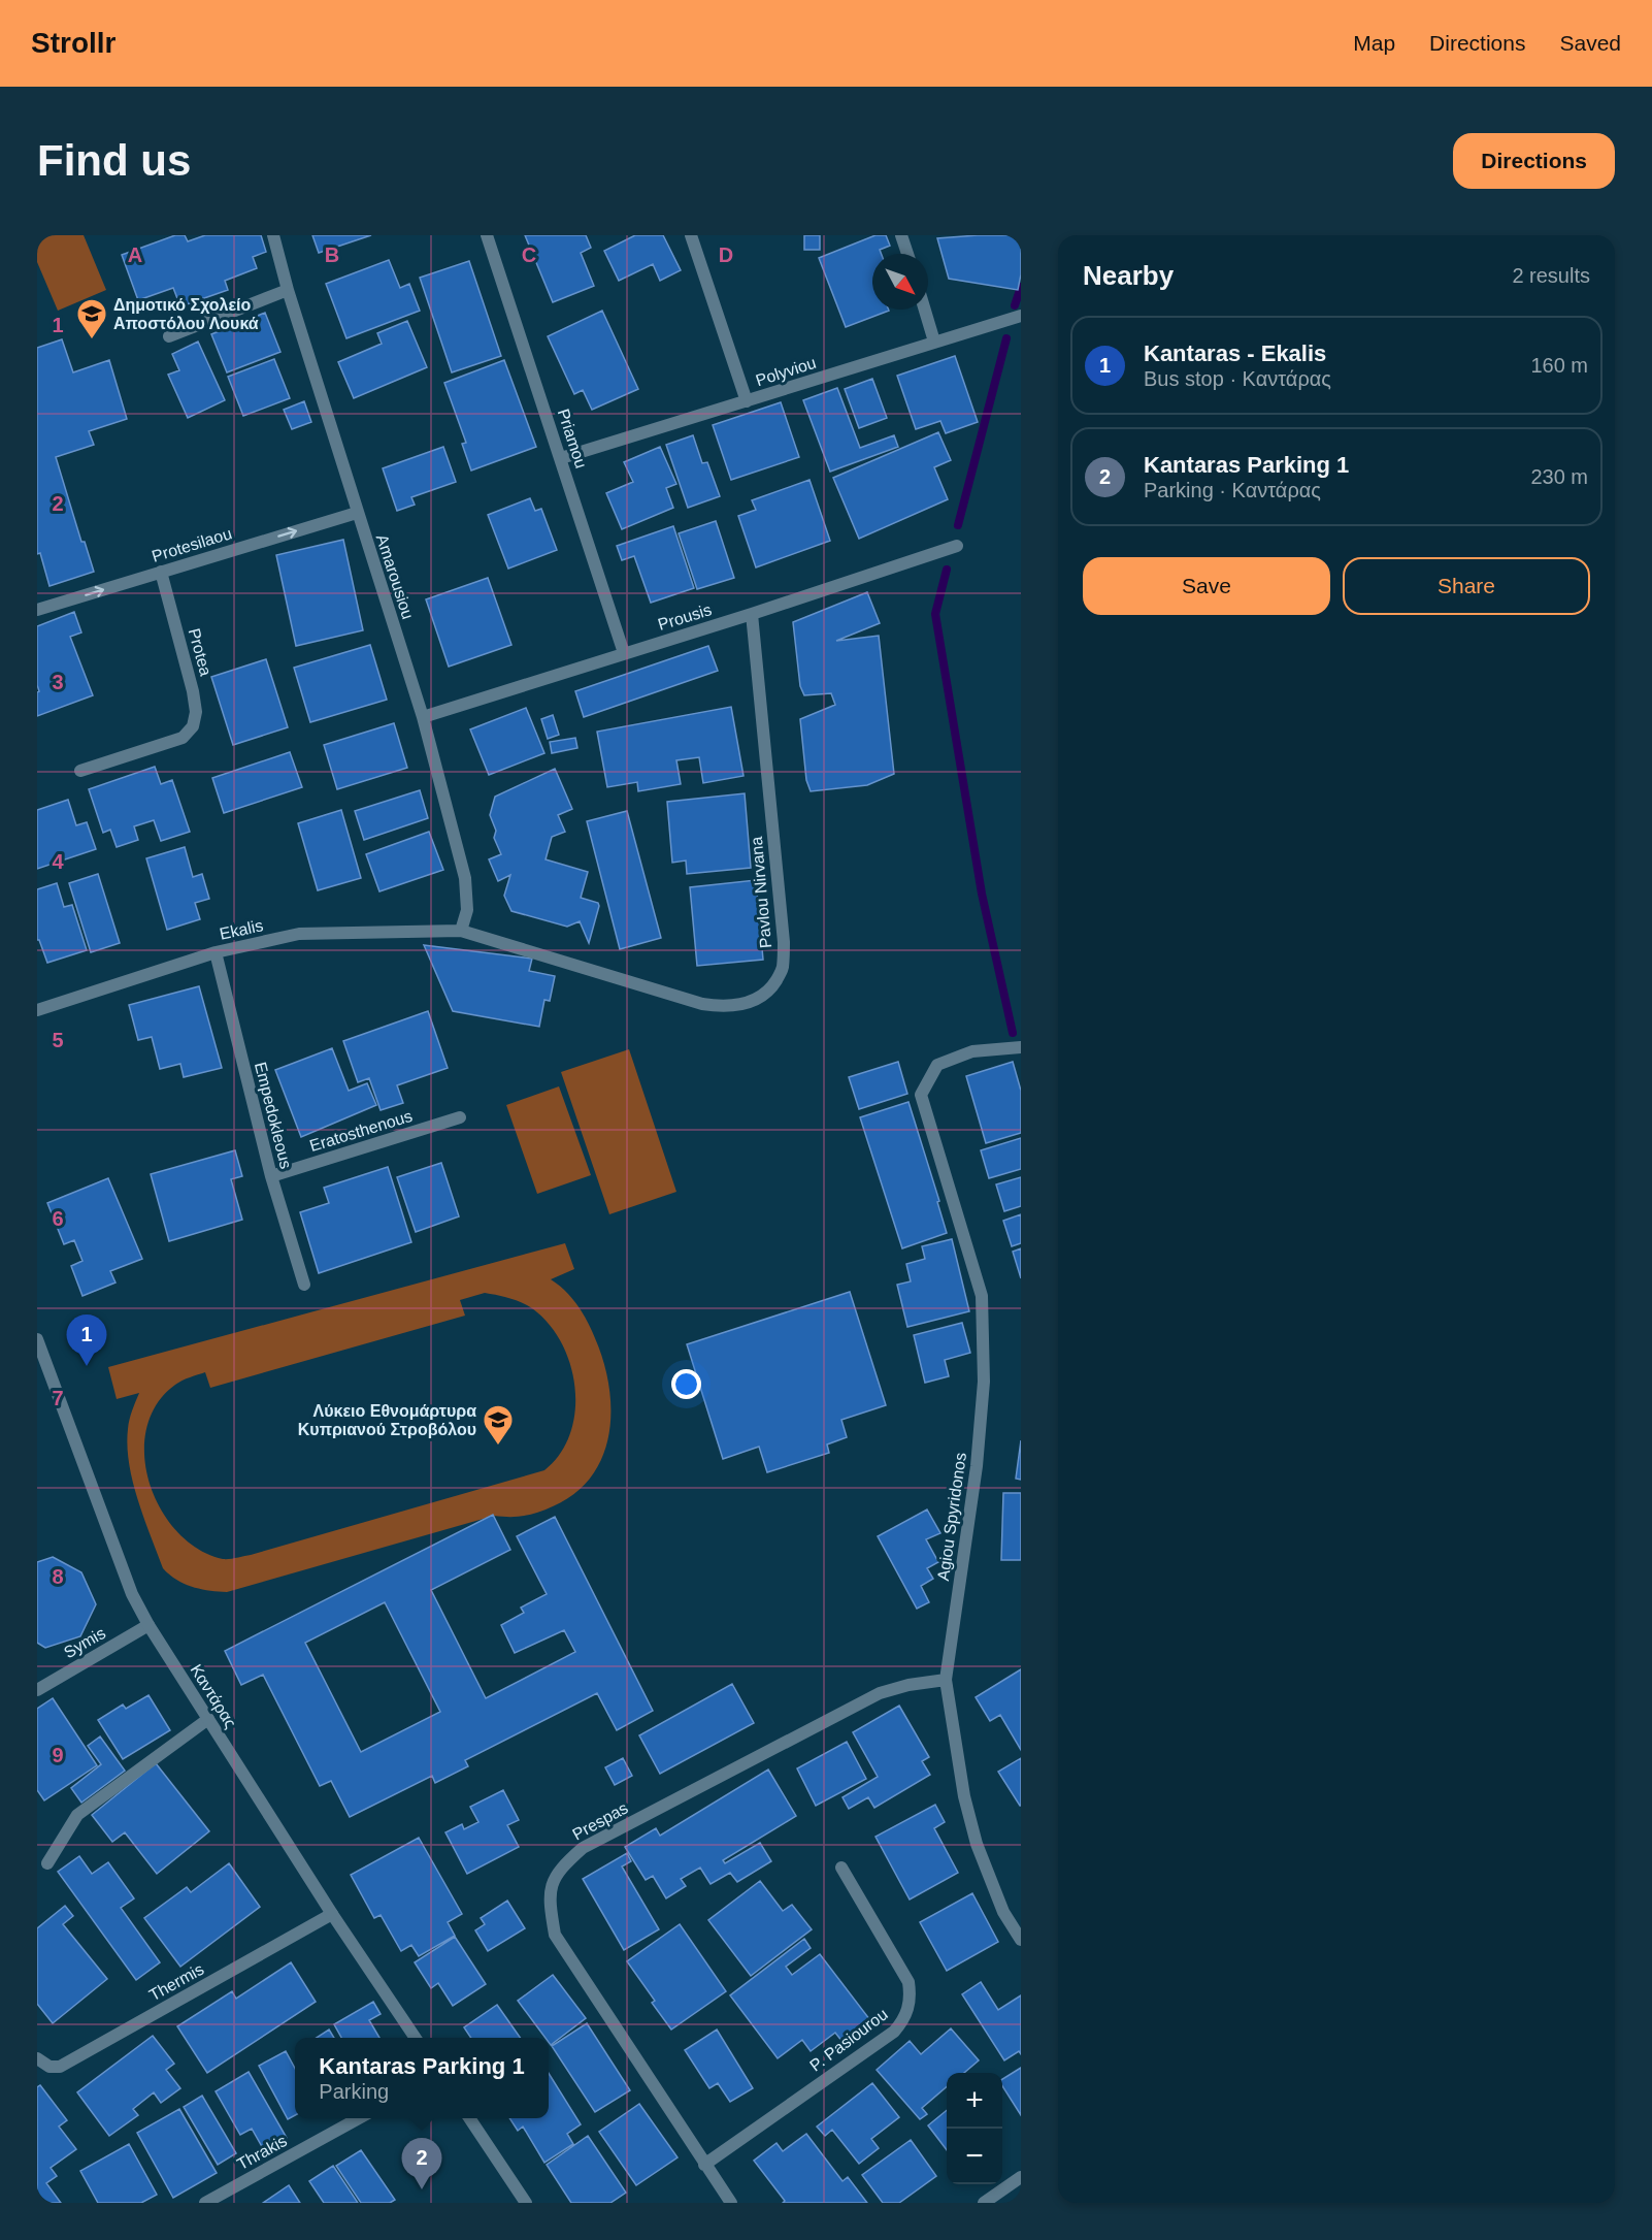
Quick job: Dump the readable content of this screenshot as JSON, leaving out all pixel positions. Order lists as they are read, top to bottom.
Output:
{
  "streets": {
    "street": [
      "Polyviou",
      "Priamou",
      "Protesilaou",
      "Amarousiou",
      "Prousis",
      "Protea",
      "Pavlou Nirvana",
      "Ekalis",
      "Empedokleous",
      "Eratosthenous",
      "Agiou Spyridonos",
      "Symis",
      "Καντάρας",
      "Prespas",
      "Thermis",
      "P. Pasiourou",
      "Thrakis"
    ]
  },
  "crossings": [
    ["Polyviou", "Priamou"],
    ["Priamou", "Prousis"],
    ["Protesilaou", "Amarousiou"],
    ["Protesilaou", "Protea"],
    ["Amarousiou", "Prousis"],
    ["Amarousiou", "Pavlou Nirvana"],
    ["Amarousiou", "Ekalis"],
    ["Prousis", "Pavlou Nirvana"],
    ["Pavlou Nirvana", "Ekalis"],
    ["Ekalis", "Empedokleous"],
    ["Empedokleous", "Eratosthenous"],
    ["Agiou Spyridonos", "Prespas"],
    ["Symis", "Καντάρας"],
    ["Καντάρας", "Thermis"],
    ["Prespas", "P. Pasiourou"]
  ],
  "one_way": ["Protesilaou"],
  "places": {
    "school or university": ["Δημοτικό Σχολείο Αποστόλου Λουκά", "Λύκειο Εθνομάρτυρα Κυπριανού Στροβόλου"]
  },
  "north": "bottom right",
  "page": {
    "header": "Strollr",
    "nav": ["Map", "Directions", "Saved"],
    "buttons": [
      "Directions",
      ["Save", "Share"]
    ],
    "title": "Find us",
    "heading": ["Nearby", "2 results"],
    "list": [
      {
        "mark": "1",
        "name": "Kantaras - Ekalis",
        "note": "Bus stop · Καντάρας",
        "value": "160 m"
      },
      {
        "mark": "2",
        "name": "Kantaras Parking 1",
        "note": "Parking · Καντάρας",
        "value": "230 m"
      }
    ],
    "pins": ["1", "2"],
    "popup": ["Kantaras Parking 1", "Parking"],
    "map_buttons": ["+", "−"]
  },
  "grid": {
    "columns": [
      "A",
      "B",
      "C",
      "D"
    ],
    "rows": [
      "1",
      "2",
      "3",
      "4",
      "5",
      "6",
      "7",
      "8",
      "9"
    ]
  }
}
